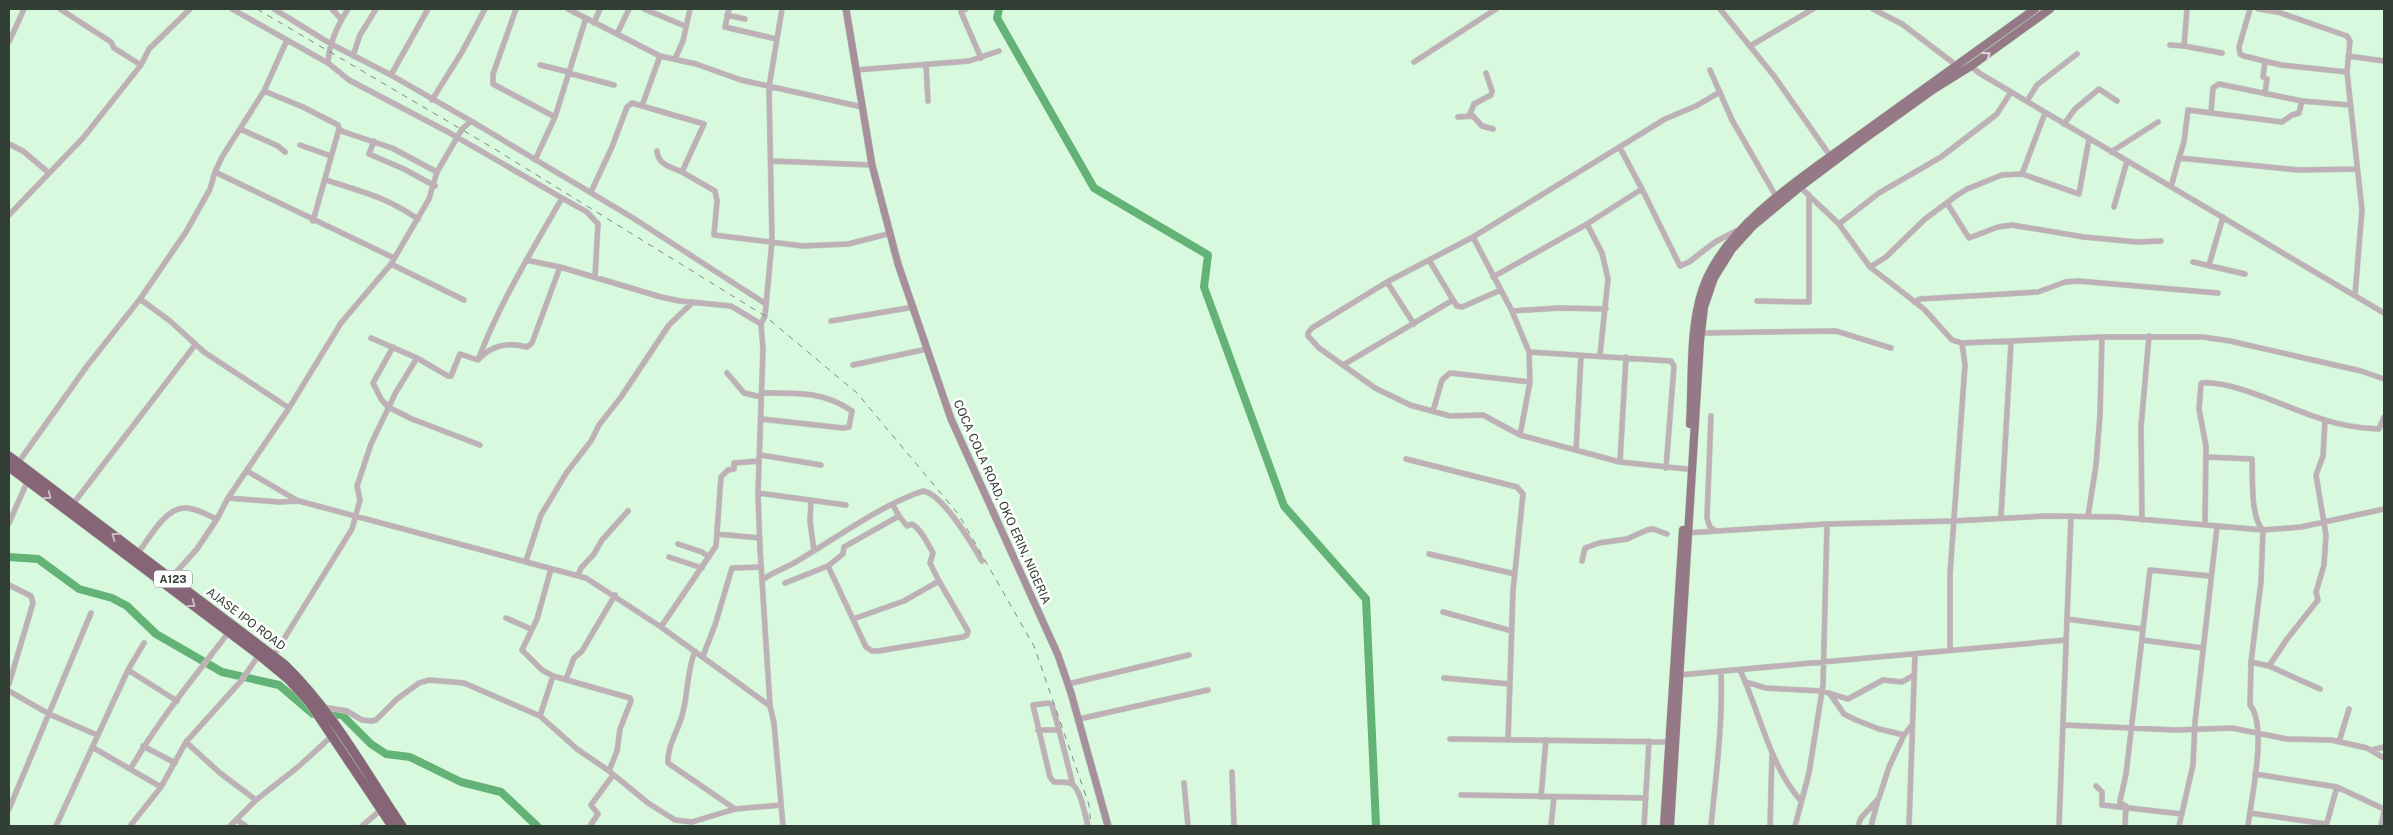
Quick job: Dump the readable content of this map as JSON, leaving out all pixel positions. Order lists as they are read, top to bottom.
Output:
{
  "streets": {
    "highway": ["A123", "AJASE IPO ROAD"],
    "street": ["COCA COLA ROAD, OKO ERIN, NIGERIA"]
  }
}
